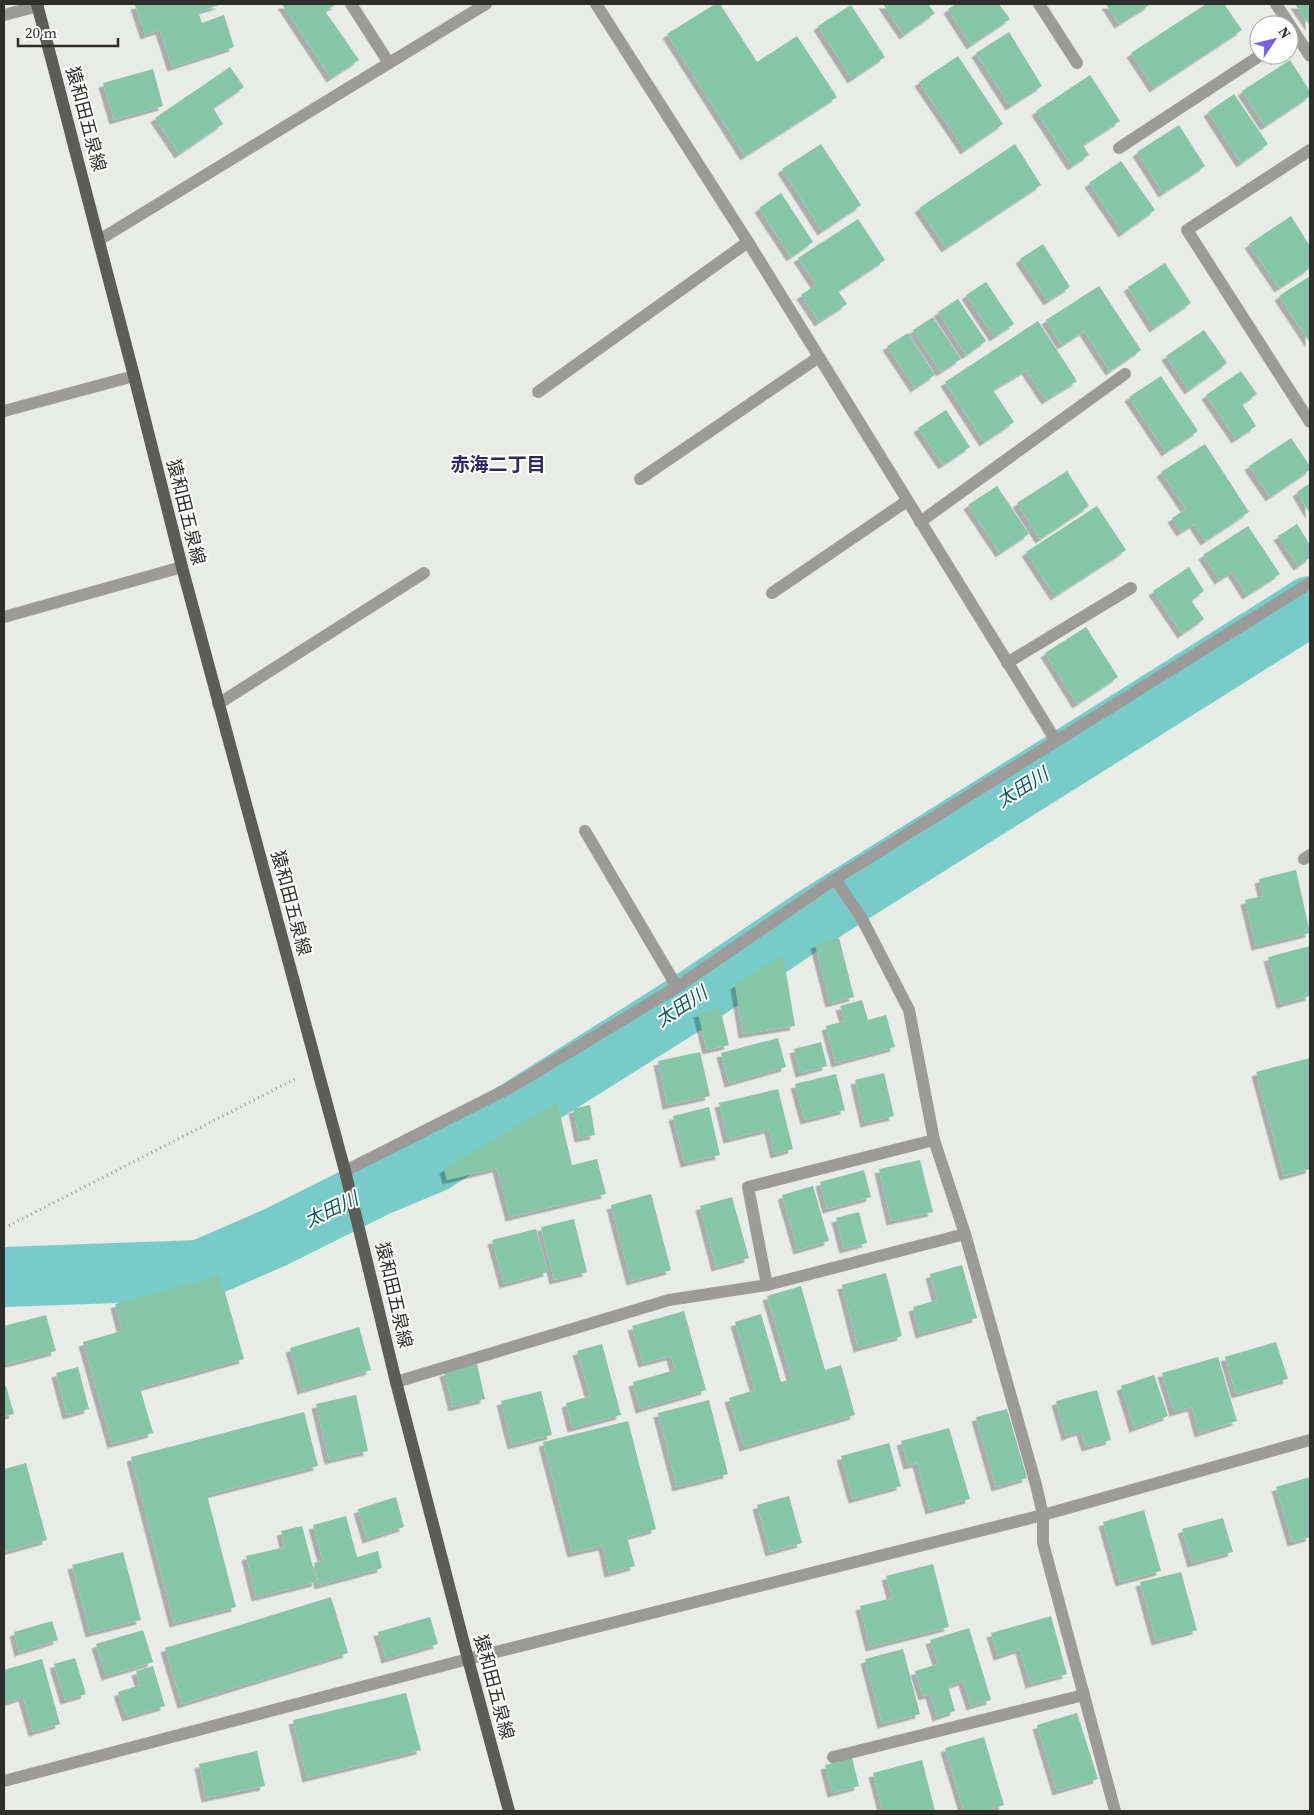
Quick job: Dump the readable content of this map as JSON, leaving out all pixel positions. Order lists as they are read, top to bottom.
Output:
{
  "streets": {
    "main road": ["猿和田五泉線"]
  },
  "districts": ["赤海二丁目"],
  "water": ["太田川"],
  "scale_bar": "20 m",
  "north": "top right"
}
